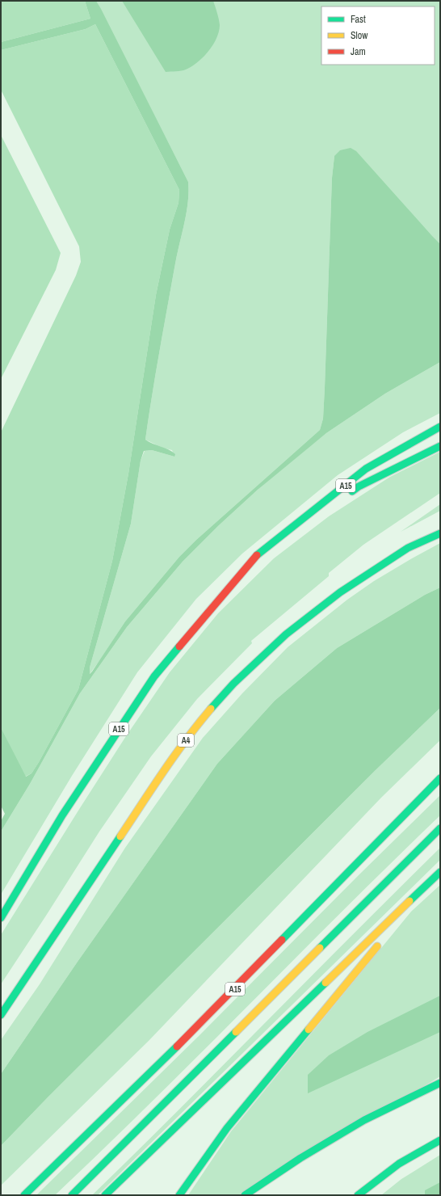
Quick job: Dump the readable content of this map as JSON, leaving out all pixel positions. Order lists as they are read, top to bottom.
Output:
{
  "streets": {
    "highway": ["A15", "A4"]
  },
  "legend": ["Fast", "Slow", "Jam"]
}
